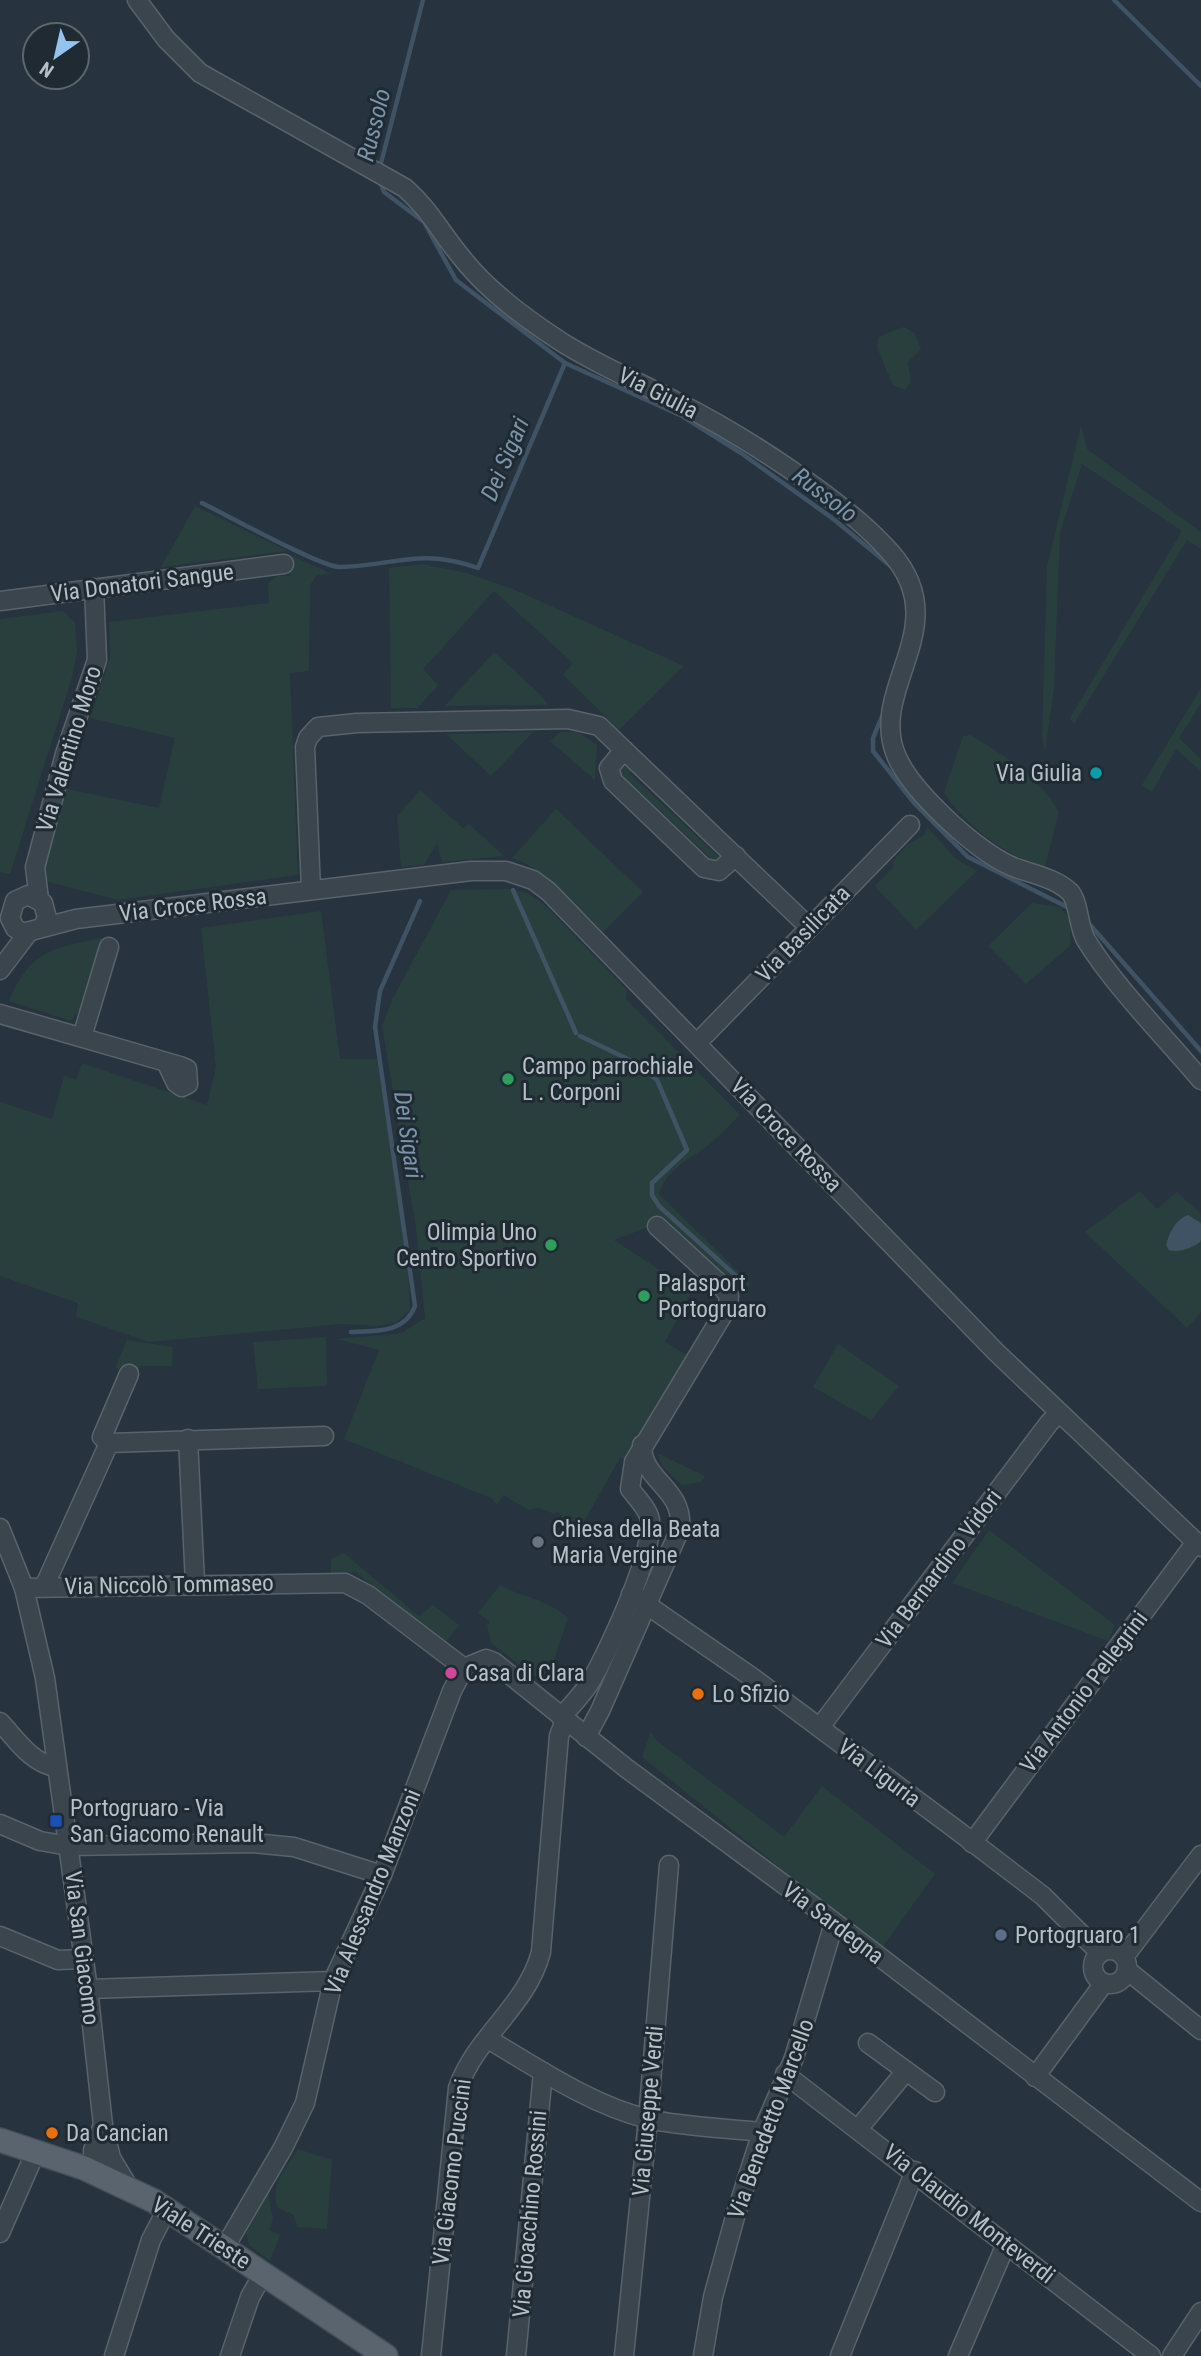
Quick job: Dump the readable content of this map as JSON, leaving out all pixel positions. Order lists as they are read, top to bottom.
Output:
{
  "streets": {
    "main road": ["Viale Trieste"],
    "street": [
      "Via Giulia",
      "Via Donatori Sangue",
      "Via Valentino Moro",
      "Via Croce Rossa",
      "Via Basilicata",
      "Via Bernardino Vidori",
      "Via Niccolò Tommaseo",
      "Via Antonio Pellegrini",
      "Via Liguria",
      "Via Alessandro Manzoni",
      "Via Sardegna",
      "Via San Giacomo",
      "Via Giuseppe Verdi",
      "Via Benedetto Marcello",
      "Via Giacomo Puccini",
      "Via Gioacchino Rossini",
      "Via Claudio Monteverdi"
    ]
  },
  "crossings": [
    ["Via Donatori Sangue", "Via Valentino Moro"],
    ["Via Valentino Moro", "Via Croce Rossa"],
    ["Via Croce Rossa", "Via Basilicata"],
    ["Via Croce Rossa", "Via Bernardino Vidori"],
    ["Via Croce Rossa", "Via Antonio Pellegrini"],
    ["Via Bernardino Vidori", "Via Liguria"],
    ["Via Niccolò Tommaseo", "Via Alessandro Manzoni"],
    ["Via Niccolò Tommaseo", "Via Sardegna"],
    ["Via Niccolò Tommaseo", "Via San Giacomo"],
    ["Via Antonio Pellegrini", "Via Liguria"],
    ["Via Alessandro Manzoni", "Via Sardegna"],
    ["Via Alessandro Manzoni", "Viale Trieste"],
    ["Via Sardegna", "Via Benedetto Marcello"],
    ["Via Sardegna", "Via Giacomo Puccini"],
    ["Via San Giacomo", "Viale Trieste"],
    ["Via Benedetto Marcello", "Via Claudio Monteverdi"]
  ],
  "water": ["Russolo", "Dei Sigari"],
  "places": {
    "other": [
      "Via Giulia",
      "Campo parrochiale L . Corponi",
      "Olimpia Uno Centro Sportivo",
      "Palasport Portogruaro",
      "Chiesa della Beata Maria Vergine",
      "Casa di Clara",
      "Lo Sfizio",
      "Portogruaro 1",
      "Da Cancian"
    ],
    "transit": ["Portogruaro - Via San Giacomo Renault"]
  },
  "north": "bottom left"
}
